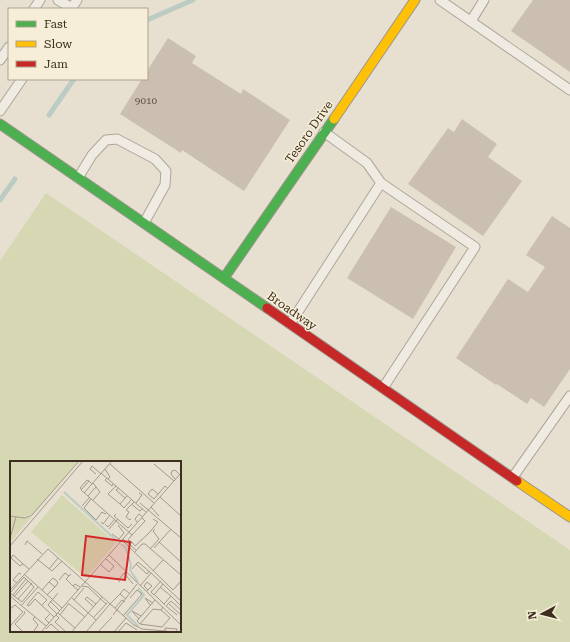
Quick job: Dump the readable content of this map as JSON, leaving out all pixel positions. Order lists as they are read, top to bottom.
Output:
{
  "streets": {
    "main road": ["Tesoro Drive", "Broadway"]
  },
  "crossings": [
    ["Tesoro Drive", "Broadway"]
  ],
  "house_numbers": ["9010"],
  "legend": ["Fast", "Slow", "Jam"],
  "north": "left"
}
